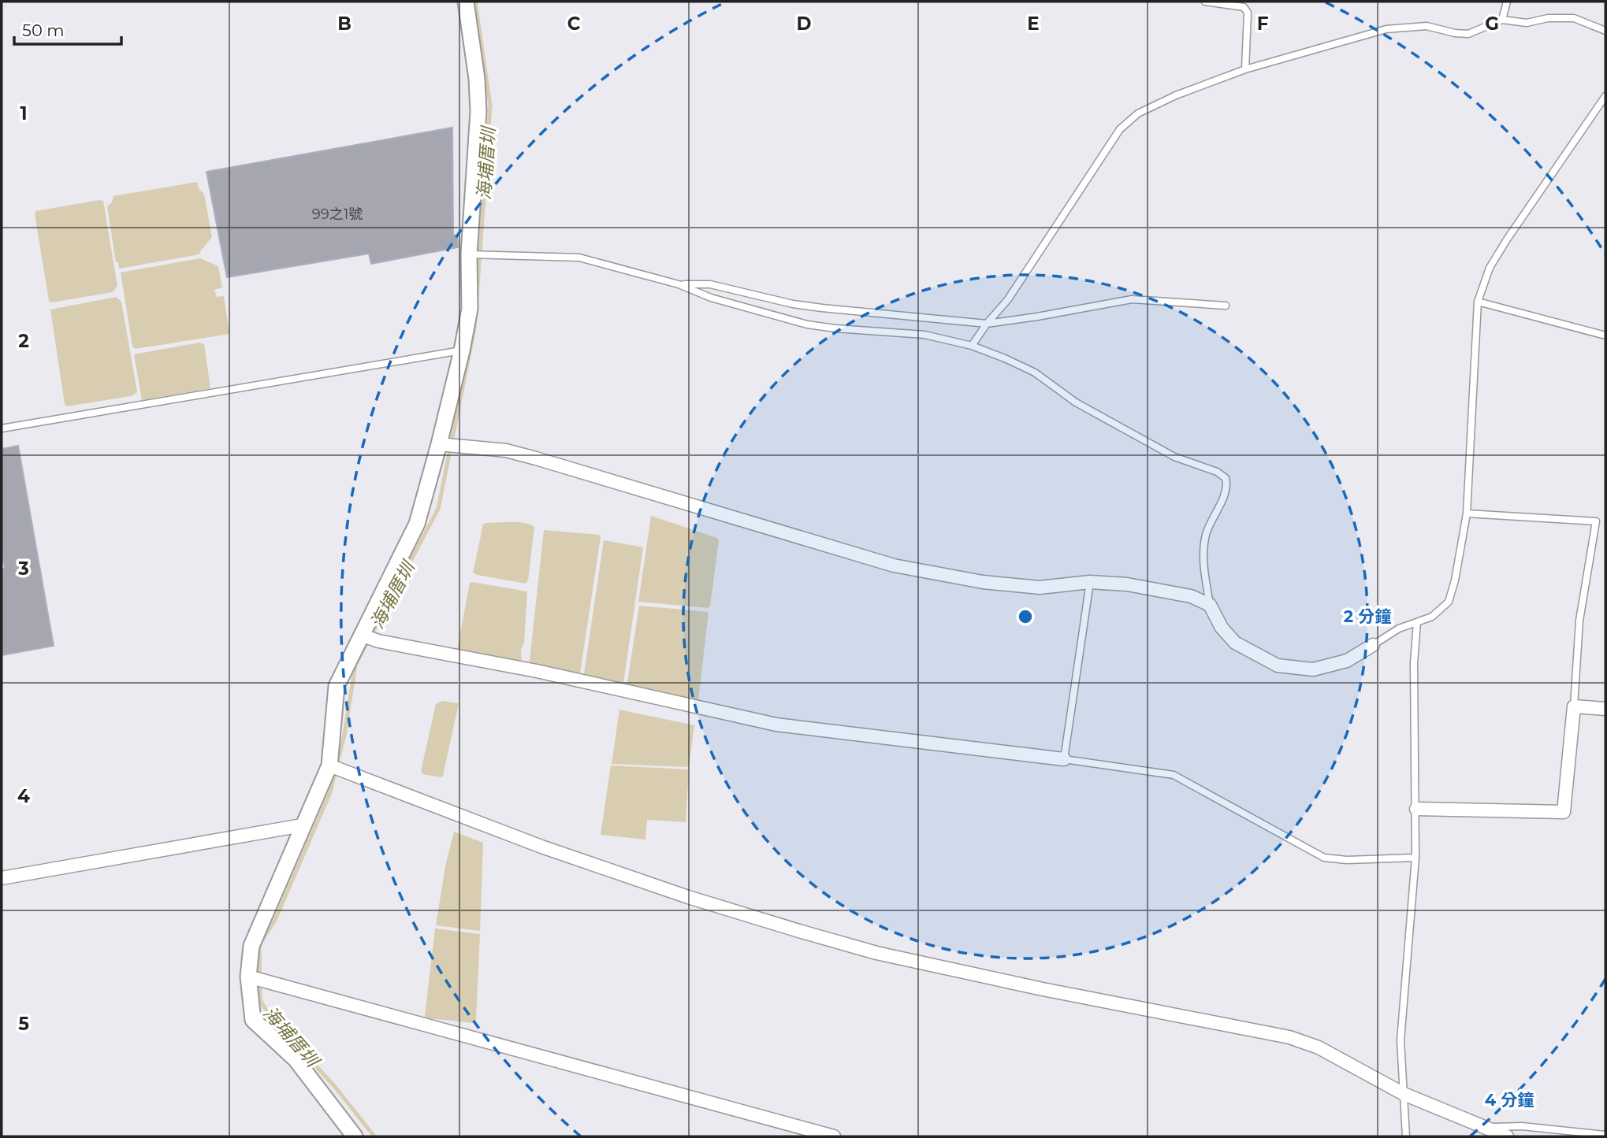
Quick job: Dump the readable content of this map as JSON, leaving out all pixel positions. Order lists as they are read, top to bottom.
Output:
{
  "water": ["海埔厝圳"],
  "house_numbers": ["99之1號"],
  "scale_bar": "50 m",
  "grid": {
    "columns": [
      "B",
      "C",
      "D",
      "E",
      "F",
      "G"
    ],
    "rows": [
      "1",
      "2",
      "3",
      "4",
      "5"
    ]
  },
  "rings": ["2 分鐘", "4 分鐘"]
}
